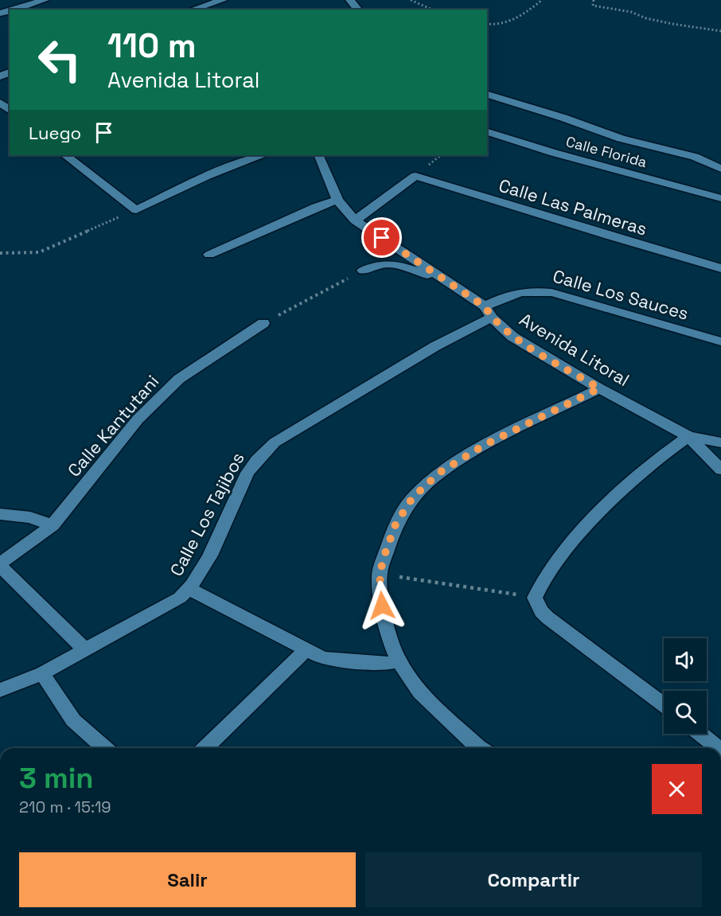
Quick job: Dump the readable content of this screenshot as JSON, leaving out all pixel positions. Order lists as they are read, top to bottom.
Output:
{
  "streets": {
    "street": [
      "Calle Florida",
      "Calle Las Palmeras",
      "Calle Los Sauces",
      "Avenida Litoral",
      "Calle Kantutani",
      "Calle Los Tajibos"
    ]
  },
  "crossings": [
    ["Calle Las Palmeras", "Avenida Litoral"],
    ["Calle Los Sauces", "Avenida Litoral"],
    ["Calle Los Sauces", "Calle Los Tajibos"],
    ["Avenida Litoral", "Calle Los Tajibos"]
  ],
  "page": {
    "turn": ["110 m", "Avenida Litoral"],
    "then": "Luego",
    "heading": ["3 min", "210 m · 15:19"],
    "buttons": ["Salir", "Compartir"]
  }
}
